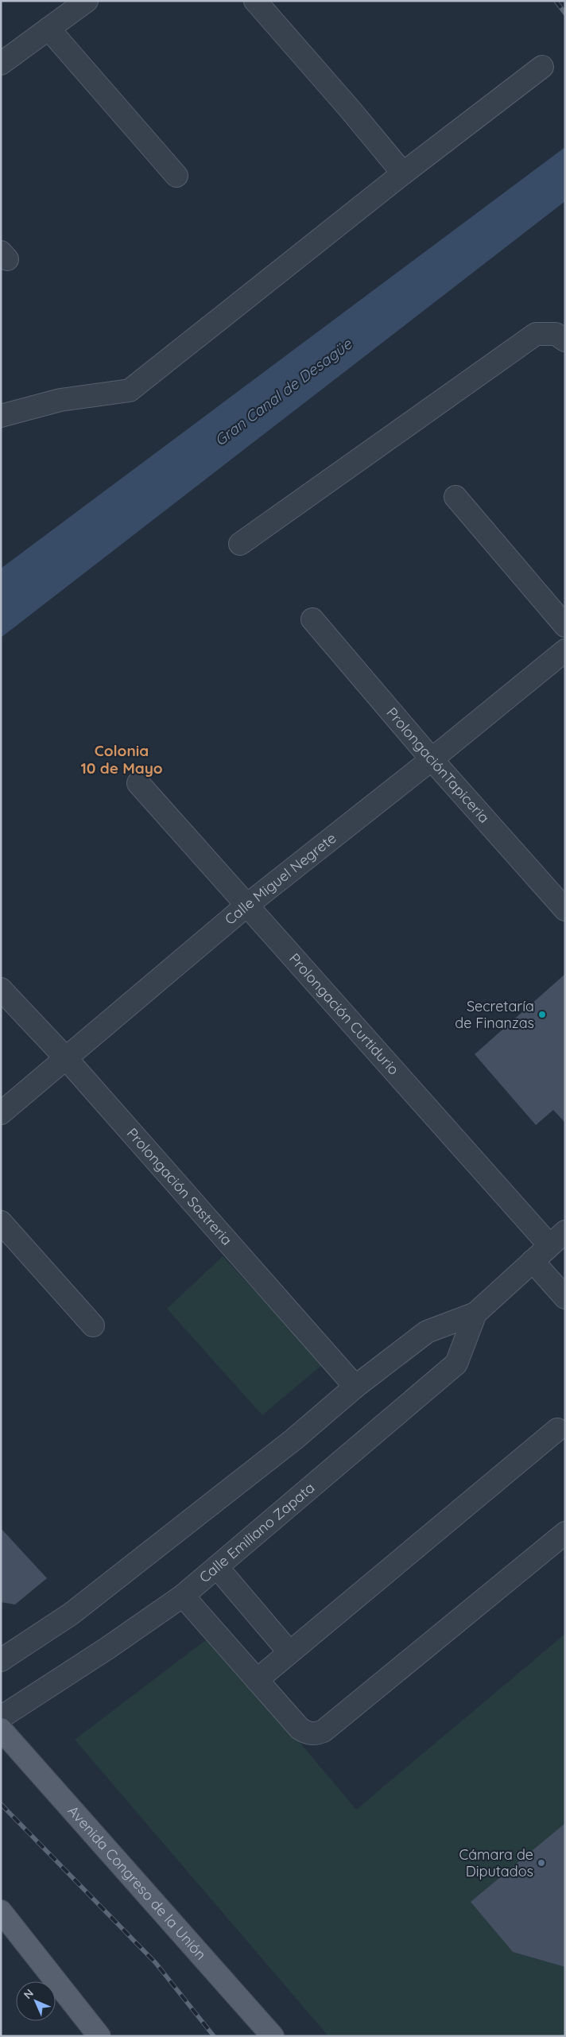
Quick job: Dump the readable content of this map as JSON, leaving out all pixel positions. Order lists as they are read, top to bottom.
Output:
{
  "streets": {
    "main road": ["Avenida Congreso de la Unión"],
    "street": [
      "ProlongaciónTapiceria",
      "Calle Miguel Negrete",
      "Prolongación Curtidurio",
      "Prolongación Sastreria",
      "Calle Emiliano Zapata"
    ]
  },
  "crossings": [
    ["ProlongaciónTapiceria", "Calle Miguel Negrete"],
    ["Calle Miguel Negrete", "Prolongación Curtidurio"],
    ["Calle Miguel Negrete", "Prolongación Sastreria"],
    ["Prolongación Curtidurio", "Calle Emiliano Zapata"],
    ["Prolongación Sastreria", "Calle Emiliano Zapata"]
  ],
  "districts": ["Colonia 10 de Mayo"],
  "water": ["Gran Canal de Desagüe"],
  "places": ["Secretaría de Finanzas", "Cámara de Diputados"],
  "north": "top left"
}
